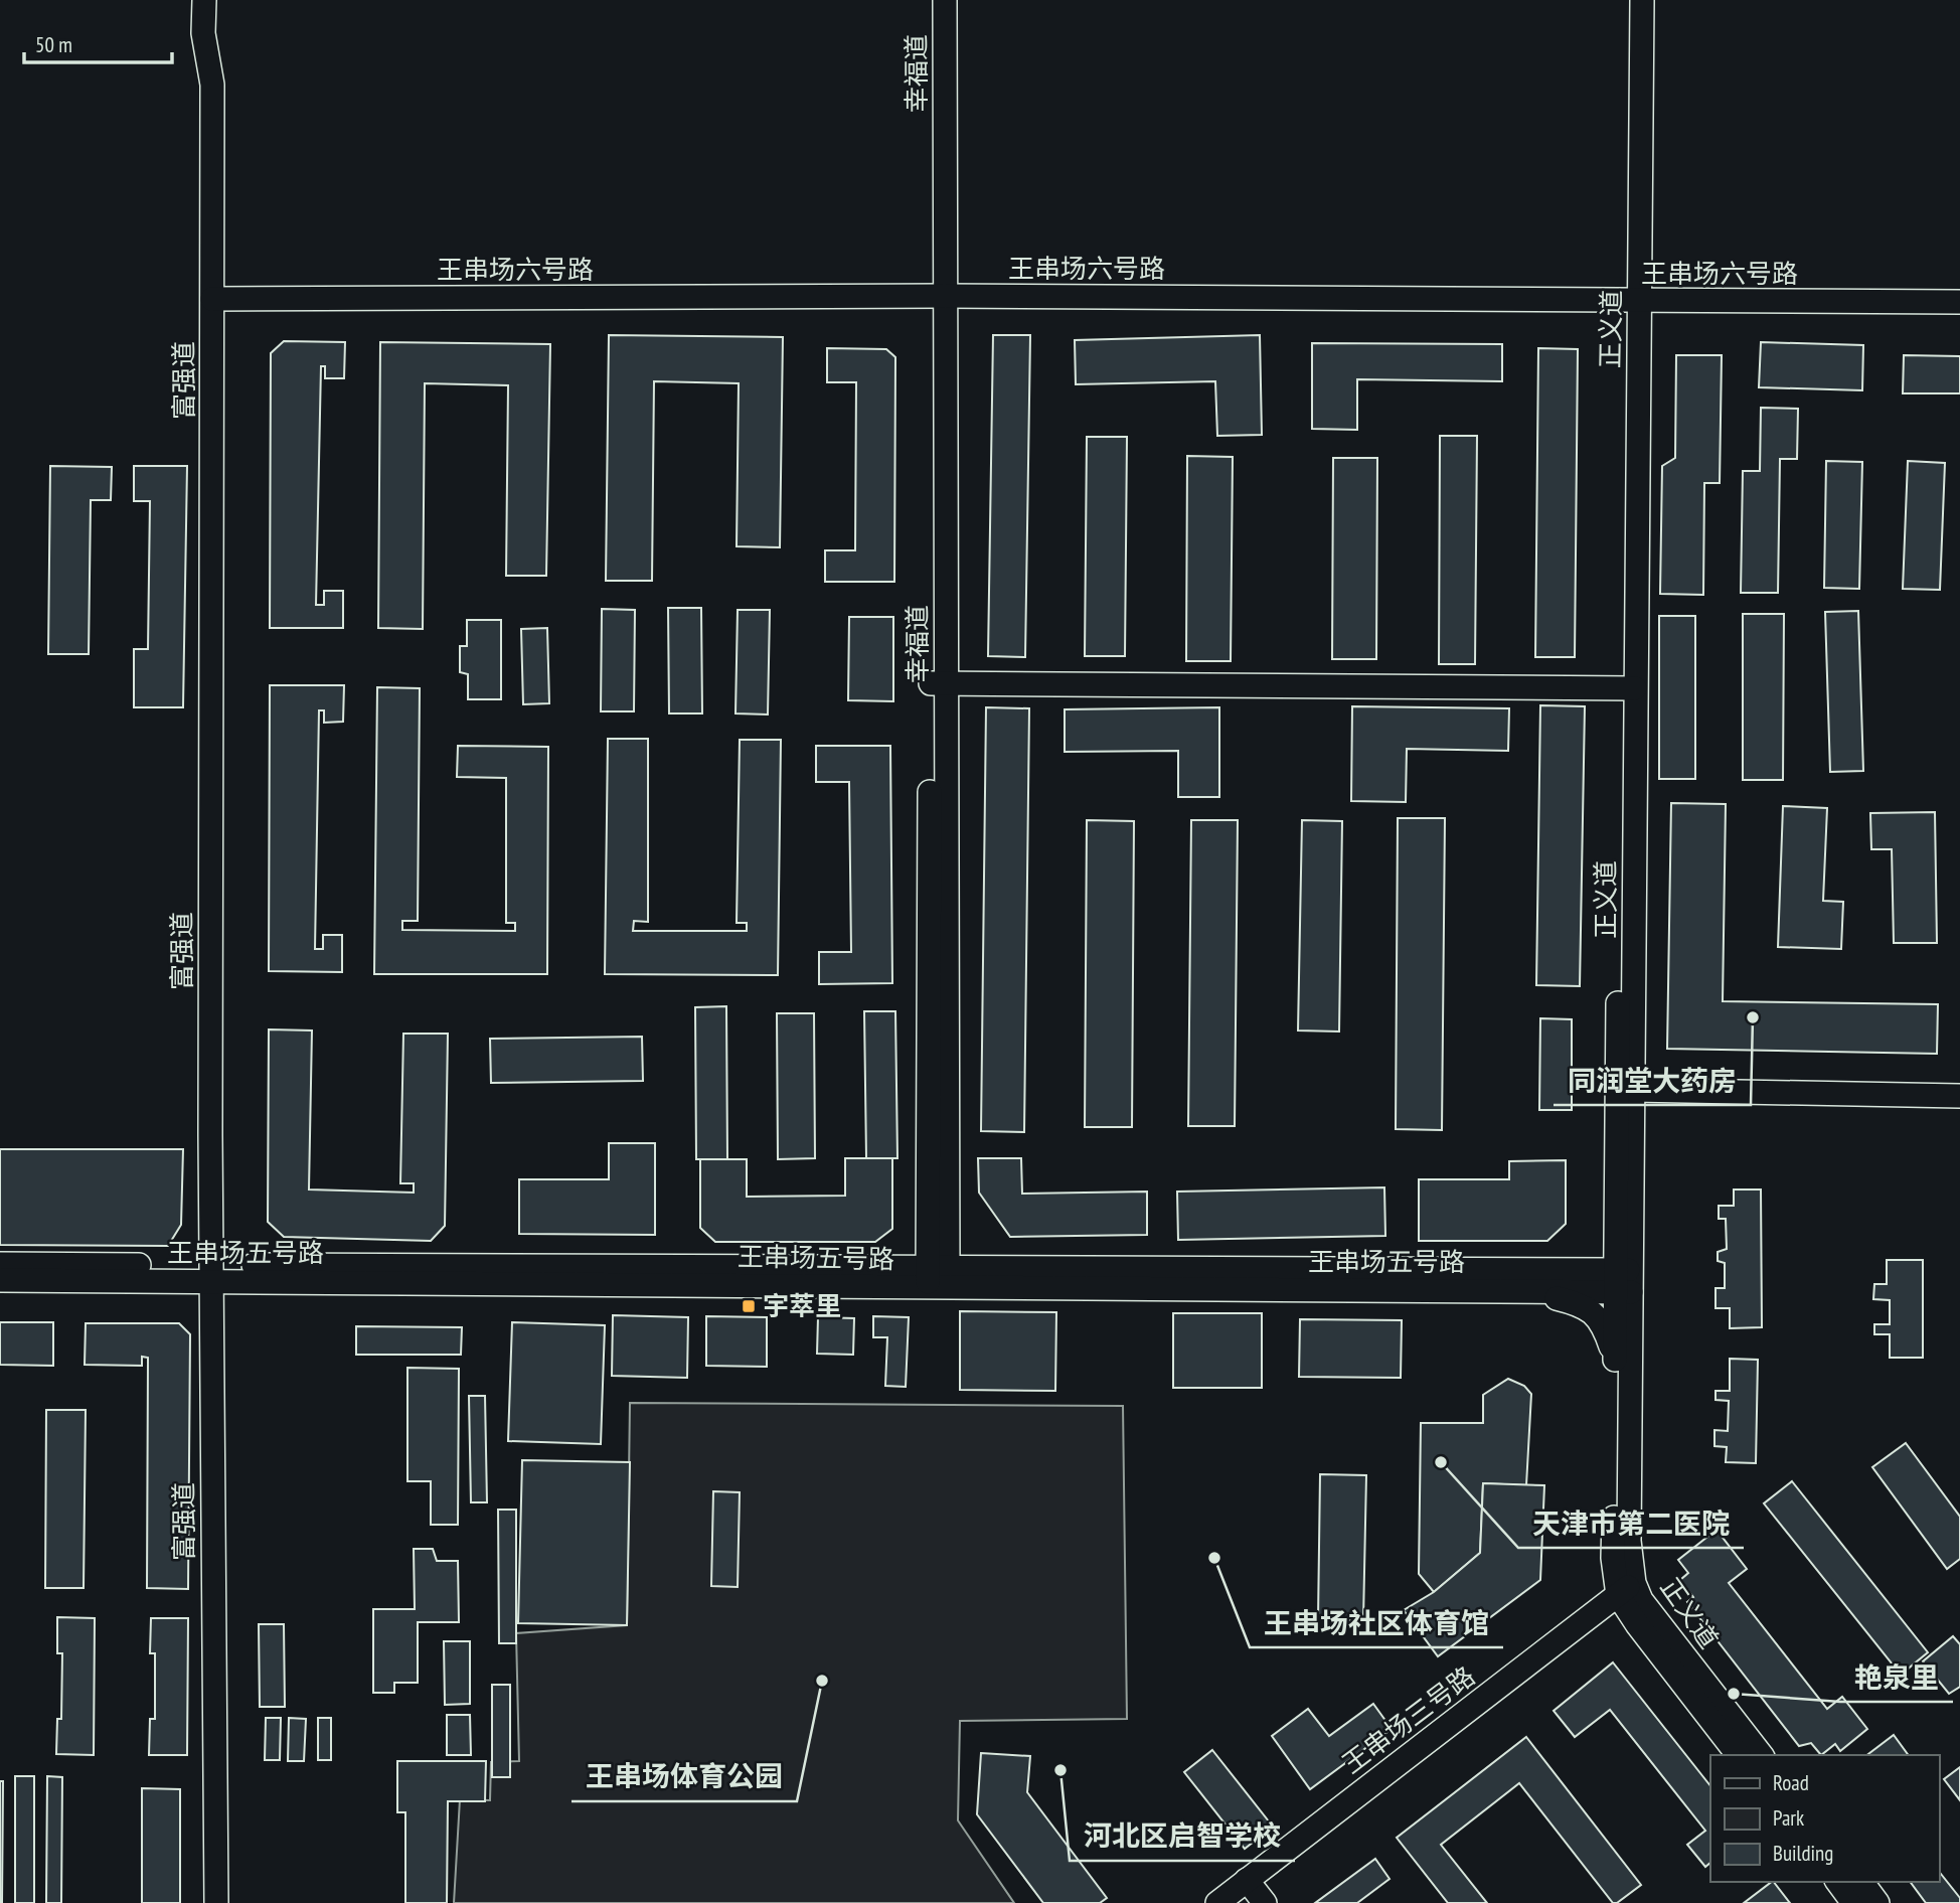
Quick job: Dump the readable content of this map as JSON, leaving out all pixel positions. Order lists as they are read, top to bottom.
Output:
{
  "streets": {
    "street": [
      "幸福道",
      "王串场六号路",
      "正义道",
      "富强道",
      "王串场五号路",
      "王串场三号路"
    ]
  },
  "crossings": [
    ["幸福道", "王串场六号路"],
    ["幸福道", "王串场五号路"],
    ["王串场六号路", "正义道"],
    ["王串场六号路", "富强道"],
    ["正义道", "王串场五号路"],
    ["正义道", "王串场三号路"],
    ["富强道", "王串场五号路"]
  ],
  "places": {
    "other": [
      "同润堂大药房",
      "天津市第二医院",
      "王串场社区体育馆",
      "王串场体育公园",
      "艳泉里",
      "河北区启智学校"
    ],
    "transit": ["宇萃里"]
  },
  "legend": ["Road", "Park", "Building"],
  "scale_bar": "50 m"
}
